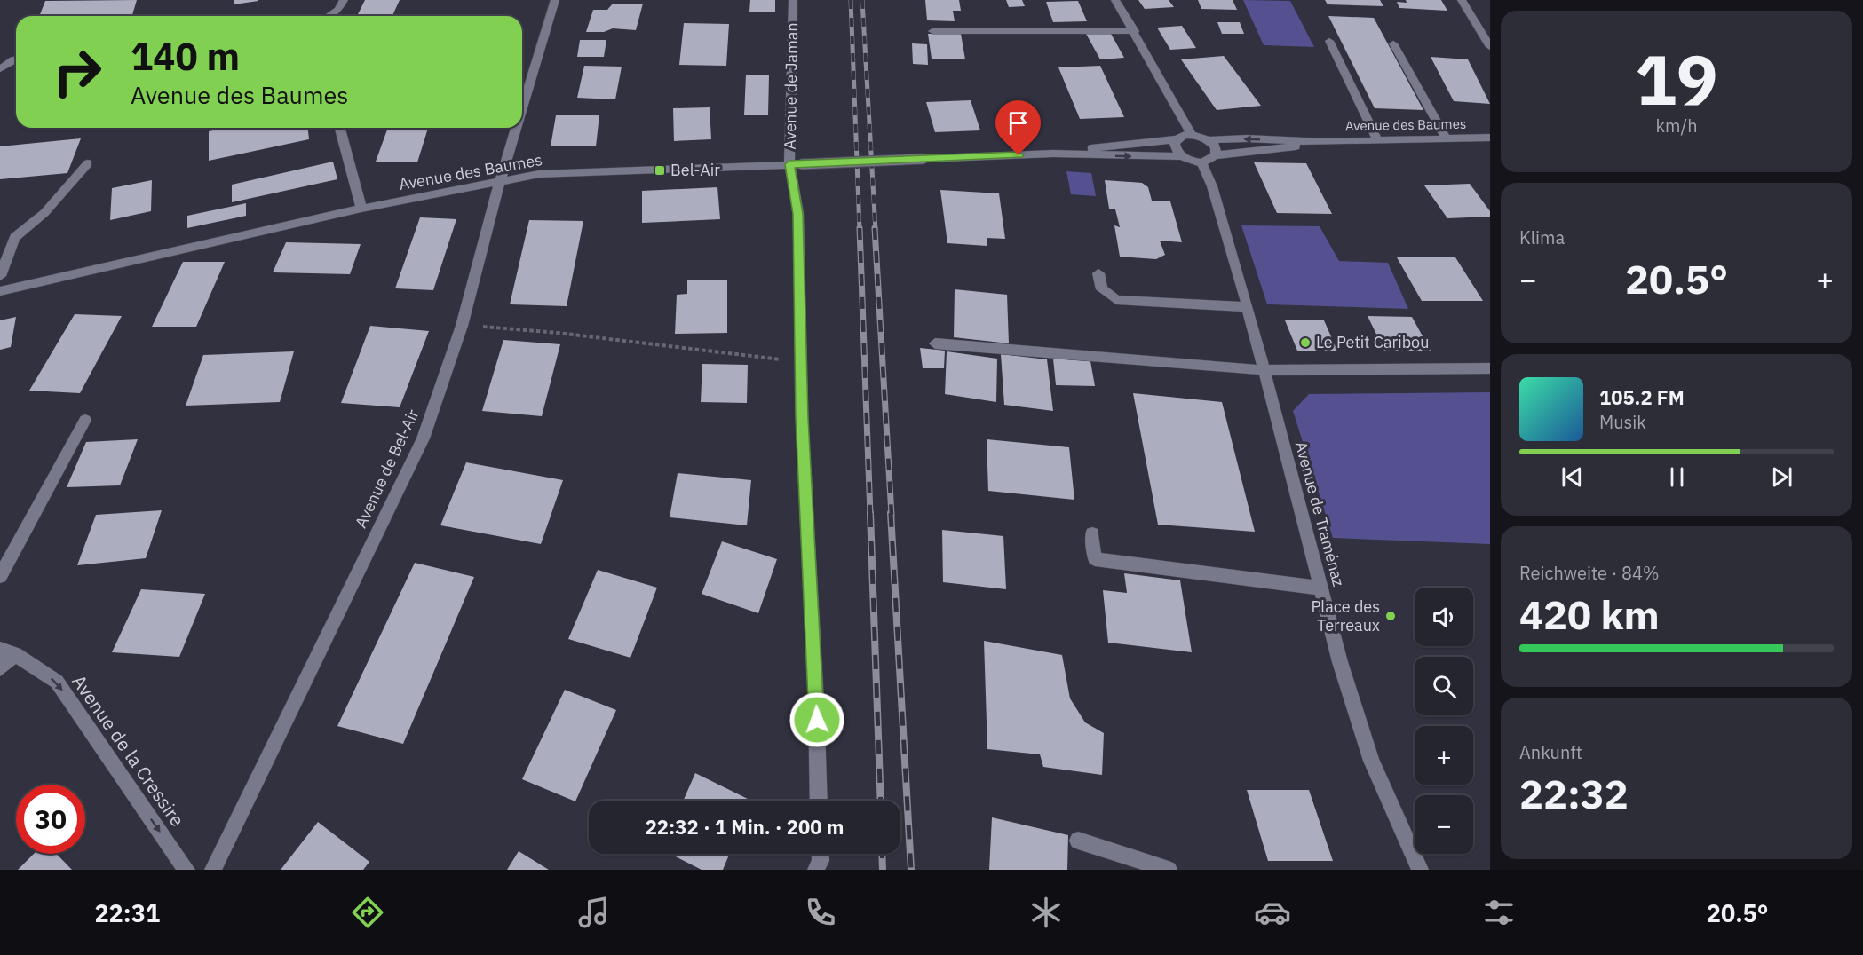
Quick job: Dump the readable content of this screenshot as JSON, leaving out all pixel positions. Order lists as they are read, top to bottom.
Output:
{
  "streets": {
    "street": [
      "Avenue de Jaman",
      "Avenue des Baumes",
      "Avenue de Bel-Air",
      "Avenue de Traménaz",
      "Avenue de la Cressire"
    ]
  },
  "crossings": [
    ["Avenue de Jaman", "Avenue des Baumes"],
    ["Avenue des Baumes", "Avenue de Bel-Air"],
    ["Avenue des Baumes", "Avenue de Traménaz"]
  ],
  "one_way": ["Avenue de la Cressire"],
  "places": {
    "transit": ["Bel-Air"],
    "other": ["Le Petit Caribou", "Place des Terreaux"]
  },
  "page": {
    "tile": [
      ["19", "km/h"],
      "Klima",
      ["Reichweite · 84%", "420 km"],
      ["Ankunft", "22:32"]
    ],
    "turn": ["140 m", "Avenue des Baumes"],
    "heat": ["−", "20.5°", "+"],
    "song": ["105.2 FM", "Musik"],
    "map_buttons": ["+", "−"],
    "limit": "30",
    "trip": "22:32 · 1 Min. · 200 m",
    "tabs": ["22:31", "20.5°"]
  }
}
